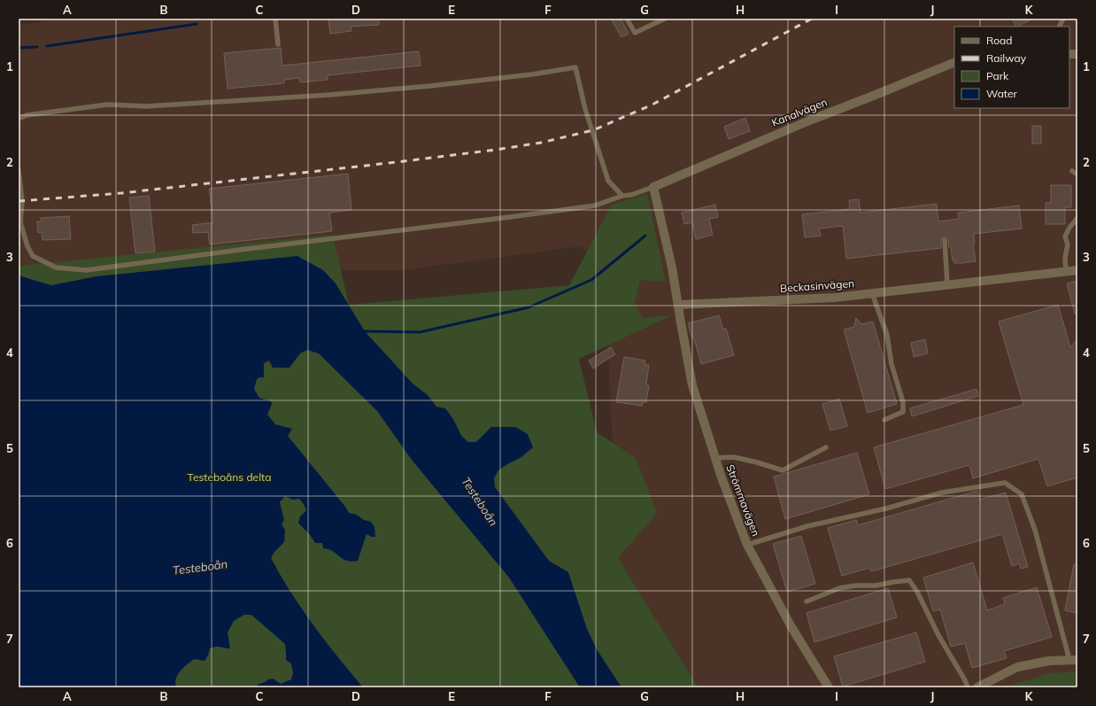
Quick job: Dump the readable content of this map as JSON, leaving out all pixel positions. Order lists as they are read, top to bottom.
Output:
{
  "streets": {
    "street": ["Kanalvägen", "Beckasinvägen", "Strömmavägen"]
  },
  "crossings": [
    ["Beckasinvägen", "Strömmavägen"]
  ],
  "water": ["Testeboån"],
  "parks": ["Testeboåns delta"],
  "legend": [
    "Road",
    "Railway",
    "Park",
    "Water"
  ],
  "grid": {
    "columns": [
      "A",
      "B",
      "C",
      "D",
      "E",
      "F",
      "G",
      "H",
      "I",
      "J",
      "K"
    ],
    "rows": [
      "1",
      "2",
      "3",
      "4",
      "5",
      "6",
      "7"
    ]
  }
}
